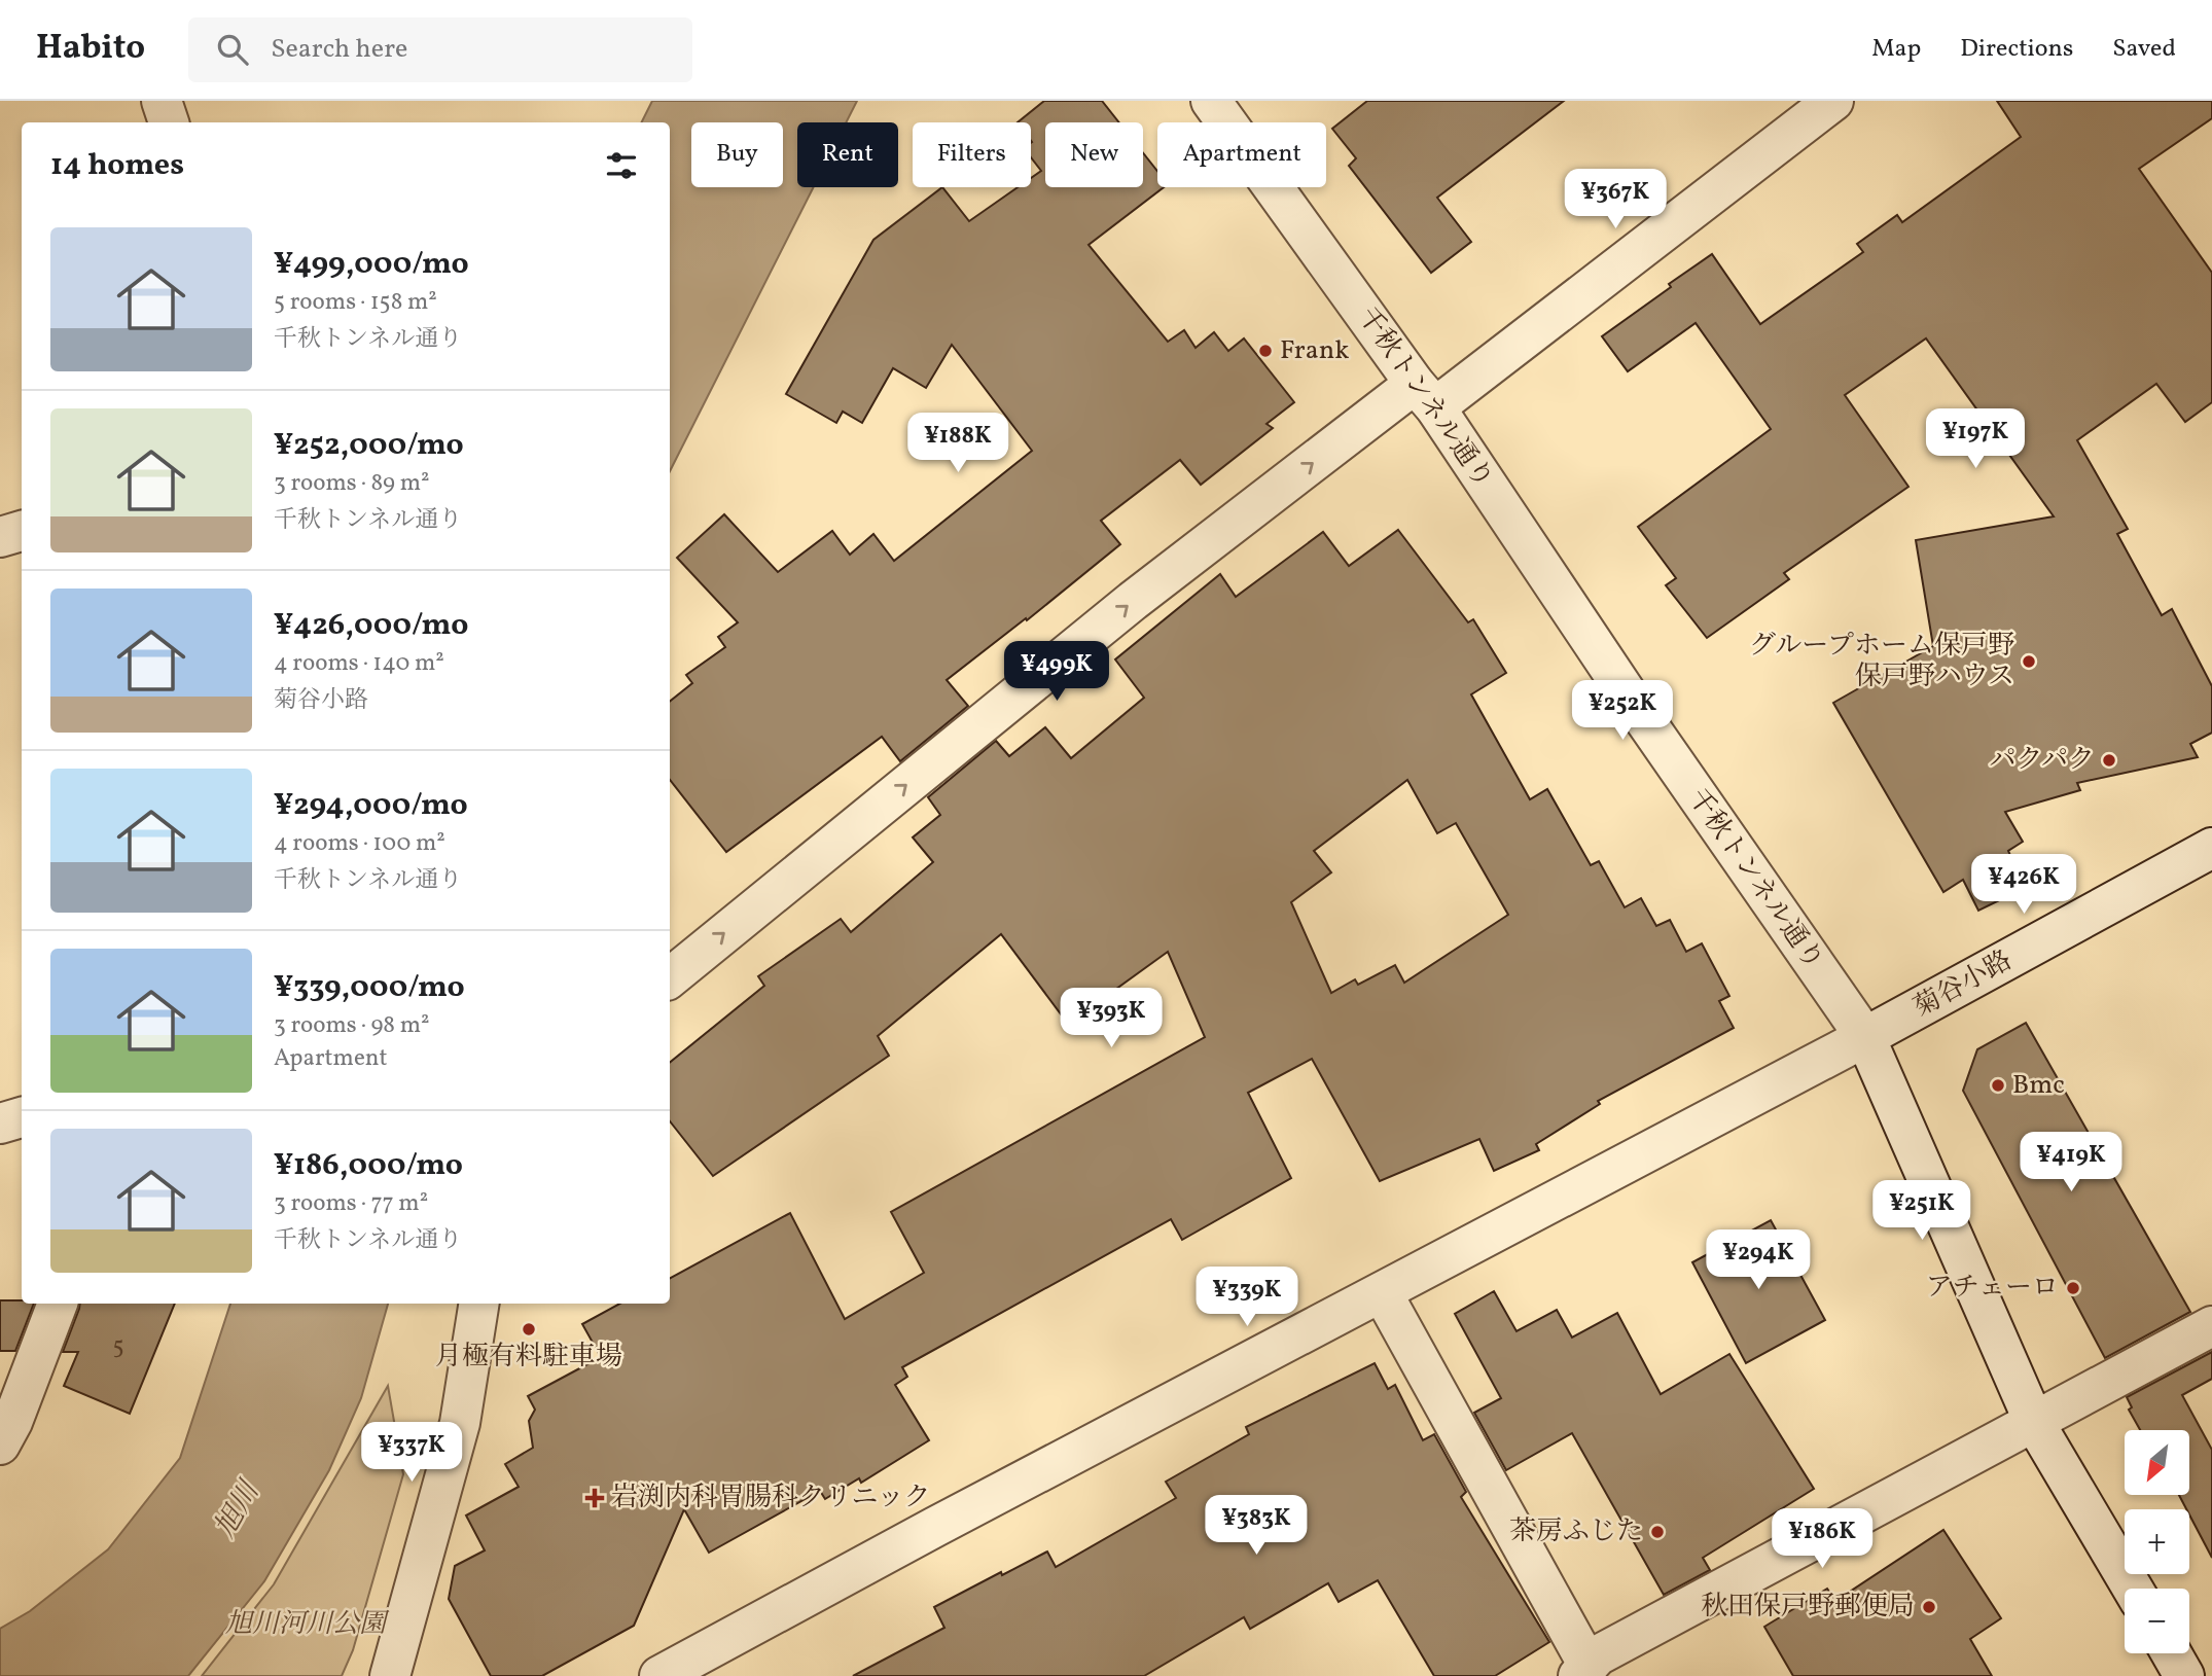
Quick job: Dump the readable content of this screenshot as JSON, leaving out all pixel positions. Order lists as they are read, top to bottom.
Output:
{
  "streets": {
    "street": ["千秋トンネル通り", "菊谷小路"]
  },
  "crossings": [
    ["千秋トンネル通り", "菊谷小路"]
  ],
  "water": ["旭川"],
  "parks": ["旭川河川公園"],
  "places": {
    "other": [
      "Frank",
      "グループホーム保戸野 保戸野ハウス",
      "パクパク",
      "Bmc",
      "アチェーロ",
      "月極有料駐車場",
      "茶房ふじた",
      "秋田保戸野郵便局"
    ],
    "health": ["岩渕内科胃腸科クリニック"]
  },
  "house_numbers": ["5"],
  "north": "bottom left",
  "page": {
    "header": "Habito",
    "search": "Search here",
    "nav": ["Map", "Directions", "Saved"],
    "chip": [
      "Buy",
      "Rent",
      "Filters",
      "New",
      "Apartment"
    ],
    "heading": "14 homes",
    "price": [
      "¥367K",
      "¥197K",
      "¥188K",
      "¥499K",
      "¥252K",
      "¥426K",
      "¥393K",
      "¥419K",
      "¥251K",
      "¥294K",
      "¥339K",
      "¥337K",
      "¥383K",
      "¥186K"
    ],
    "list": [
      {
        "name": "¥499,000/mo",
        "note": "5 rooms · 158 m² · 千秋トンネル通り"
      },
      {
        "name": "¥252,000/mo",
        "note": "3 rooms · 89 m² · 千秋トンネル通り"
      },
      {
        "name": "¥426,000/mo",
        "note": "4 rooms · 140 m² · 菊谷小路"
      },
      {
        "name": "¥294,000/mo",
        "note": "4 rooms · 100 m² · 千秋トンネル通り"
      },
      {
        "name": "¥339,000/mo",
        "note": "3 rooms · 98 m² · Apartment"
      },
      {
        "name": "¥186,000/mo",
        "note": "3 rooms · 77 m² · 千秋トンネル通り"
      }
    ],
    "map_buttons": ["+", "−"]
  }
}
